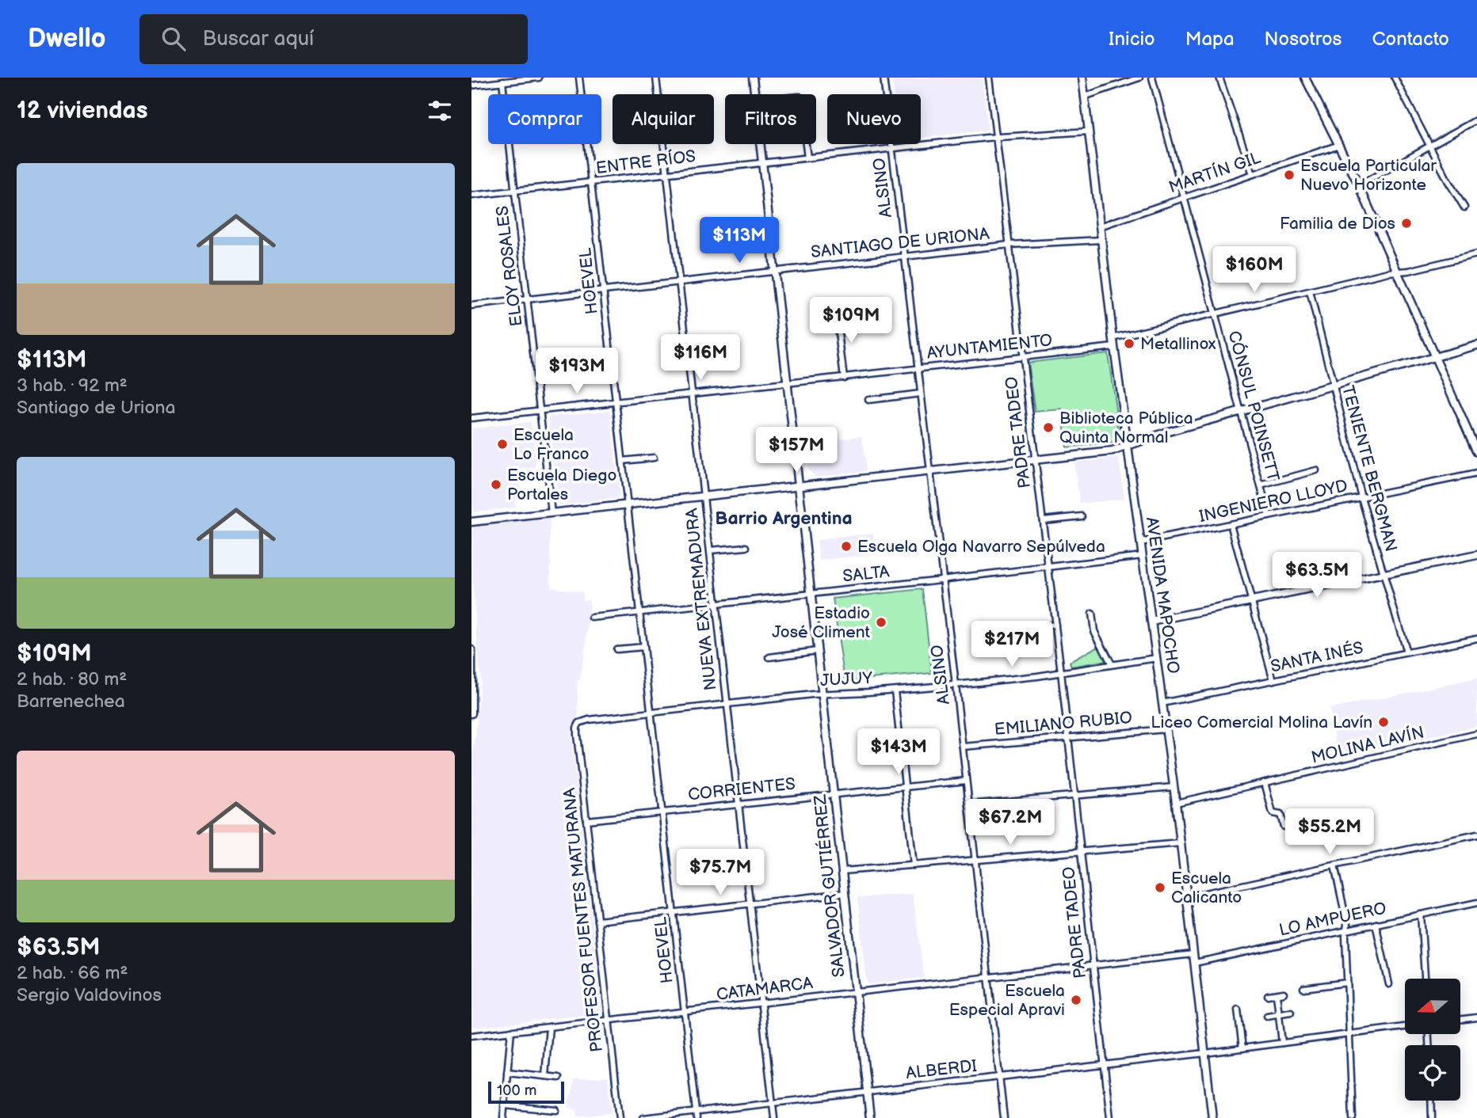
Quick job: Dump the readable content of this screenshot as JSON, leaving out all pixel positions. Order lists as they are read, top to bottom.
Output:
{
  "streets": {
    "main road": ["AVENIDA MAPOCHO", "SALVADOR GUTIÉRREZ"],
    "street": [
      "ENTRE RÍOS",
      "MARTÍN GIL",
      "ALSINO",
      "SANTIAGO DE URIONA",
      "ELOY ROSALES",
      "HOEVEL",
      "AYUNTAMIENTO",
      "CÓNSUL POINSETT",
      "PADRE TADEO",
      "TENIENTE BERGMAN",
      "INGENIERO LLOYD",
      "SALTA",
      "NUEVA EXTREMADURA",
      "SANTA INÉS",
      "JUJUY",
      "EMILIANO RUBIO",
      "MOLINA LAVÍN",
      "CORRIENTES",
      "LO AMPUERO",
      "PROFESOR FUENTES MATURANA",
      "CATAMARCA",
      "ALBERDI"
    ]
  },
  "crossings": [
    ["ENTRE RÍOS", "ALSINO"],
    ["ENTRE RÍOS", "ELOY ROSALES"],
    ["ENTRE RÍOS", "HOEVEL"],
    ["ENTRE RÍOS", "PADRE TADEO"],
    ["ENTRE RÍOS", "AVENIDA MAPOCHO"],
    ["ENTRE RÍOS", "NUEVA EXTREMADURA"],
    ["ENTRE RÍOS", "SALVADOR GUTIÉRREZ"],
    ["MARTÍN GIL", "CÓNSUL POINSETT"],
    ["MARTÍN GIL", "AVENIDA MAPOCHO"],
    ["ALSINO", "SANTIAGO DE URIONA"],
    ["ALSINO", "AYUNTAMIENTO"],
    ["ALSINO", "SALTA"],
    ["ALSINO", "JUJUY"],
    ["ALSINO", "EMILIANO RUBIO"],
    ["ALSINO", "CORRIENTES"],
    ["ALSINO", "CATAMARCA"],
    ["ALSINO", "ALBERDI"],
    ["SANTIAGO DE URIONA", "ELOY ROSALES"],
    ["SANTIAGO DE URIONA", "HOEVEL"],
    ["SANTIAGO DE URIONA", "PADRE TADEO"],
    ["SANTIAGO DE URIONA", "AVENIDA MAPOCHO"],
    ["SANTIAGO DE URIONA", "NUEVA EXTREMADURA"],
    ["SANTIAGO DE URIONA", "SALVADOR GUTIÉRREZ"],
    ["ELOY ROSALES", "AYUNTAMIENTO"],
    ["HOEVEL", "AYUNTAMIENTO"],
    ["HOEVEL", "SALTA"],
    ["HOEVEL", "JUJUY"],
    ["HOEVEL", "CORRIENTES"],
    ["HOEVEL", "CATAMARCA"],
    ["HOEVEL", "ALBERDI"],
    ["AYUNTAMIENTO", "PADRE TADEO"],
    ["AYUNTAMIENTO", "AVENIDA MAPOCHO"],
    ["AYUNTAMIENTO", "NUEVA EXTREMADURA"],
    ["AYUNTAMIENTO", "SALVADOR GUTIÉRREZ"],
    ["CÓNSUL POINSETT", "INGENIERO LLOYD"],
    ["PADRE TADEO", "SALTA"],
    ["PADRE TADEO", "JUJUY"],
    ["PADRE TADEO", "EMILIANO RUBIO"],
    ["PADRE TADEO", "CATAMARCA"],
    ["PADRE TADEO", "ALBERDI"],
    ["TENIENTE BERGMAN", "INGENIERO LLOYD"],
    ["TENIENTE BERGMAN", "SANTA INÉS"],
    ["INGENIERO LLOYD", "AVENIDA MAPOCHO"],
    ["SALTA", "AVENIDA MAPOCHO"],
    ["SALTA", "NUEVA EXTREMADURA"],
    ["SALTA", "SALVADOR GUTIÉRREZ"],
    ["AVENIDA MAPOCHO", "SANTA INÉS"],
    ["AVENIDA MAPOCHO", "JUJUY"],
    ["AVENIDA MAPOCHO", "EMILIANO RUBIO"],
    ["AVENIDA MAPOCHO", "MOLINA LAVÍN"],
    ["AVENIDA MAPOCHO", "LO AMPUERO"],
    ["AVENIDA MAPOCHO", "CATAMARCA"],
    ["AVENIDA MAPOCHO", "ALBERDI"],
    ["NUEVA EXTREMADURA", "JUJUY"],
    ["NUEVA EXTREMADURA", "CORRIENTES"],
    ["NUEVA EXTREMADURA", "CATAMARCA"],
    ["NUEVA EXTREMADURA", "ALBERDI"],
    ["JUJUY", "SALVADOR GUTIÉRREZ"],
    ["JUJUY", "PROFESOR FUENTES MATURANA"],
    ["CORRIENTES", "SALVADOR GUTIÉRREZ"],
    ["CORRIENTES", "PROFESOR FUENTES MATURANA"],
    ["SALVADOR GUTIÉRREZ", "CATAMARCA"],
    ["SALVADOR GUTIÉRREZ", "ALBERDI"],
    ["PROFESOR FUENTES MATURANA", "CATAMARCA"]
  ],
  "districts": ["Barrio Argentina"],
  "places": [
    "Escuela Particular Nuevo Horizonte",
    "Familia de Dios",
    "Metallinox",
    "Biblioteca Pública Quinta Normal",
    "Escuela Lo Franco",
    "Escuela Diego Portales",
    "Escuela Olga Navarro Sepúlveda",
    "Estadio José Climent",
    "Liceo Comercial Molina Lavín",
    "Escuela Calicanto",
    "Escuela Especial Apravi"
  ],
  "scale_bar": "100 m",
  "north": "left",
  "page": {
    "header": "Dwello",
    "search": "Buscar aquí",
    "nav": [
      "Inicio",
      "Mapa",
      "Nosotros",
      "Contacto"
    ],
    "heading": "12 viviendas",
    "chip": [
      "Comprar",
      "Alquilar",
      "Filtros",
      "Nuevo"
    ],
    "list": [
      {
        "name": "$113M",
        "note": "3 hab. · 92 m² · Santiago de Uriona"
      },
      {
        "name": "$109M",
        "note": "2 hab. · 80 m² · Barrenechea"
      },
      {
        "name": "$63.5M",
        "note": "2 hab. · 66 m² · Sergio Valdovinos"
      }
    ],
    "price": [
      "$113M",
      "$160M",
      "$109M",
      "$116M",
      "$193M",
      "$157M",
      "$63.5M",
      "$217M",
      "$143M",
      "$67.2M",
      "$55.2M",
      "$75.7M"
    ],
    "scale": "100 m"
  }
}
